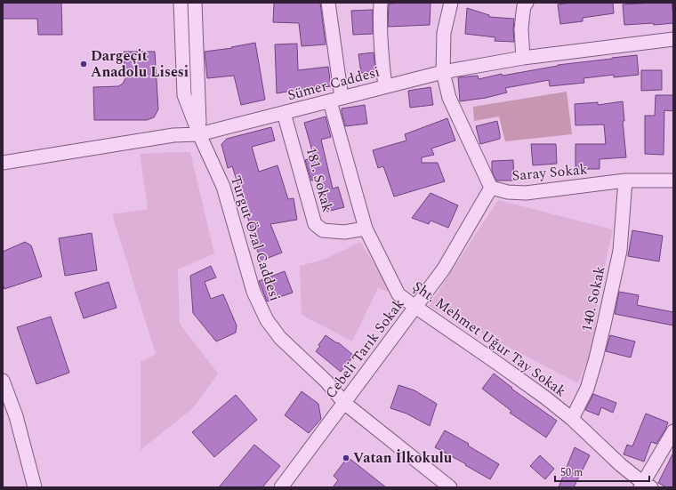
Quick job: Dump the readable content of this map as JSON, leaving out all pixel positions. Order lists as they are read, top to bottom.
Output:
{
  "streets": {
    "street": [
      "Sümer Caddesi",
      "Saray Sokak",
      "181. Sokak",
      "Turgut Özal Caddesi",
      "140. Sokak",
      "Şht. Mehmet Uğur Tay Sokak",
      "Cebeli Tarık Sokak"
    ]
  },
  "crossings": [
    ["Sümer Caddesi", "181. Sokak"],
    ["Sümer Caddesi", "Turgut Özal Caddesi"],
    ["Sümer Caddesi", "Şht. Mehmet Uğur Tay Sokak"],
    ["Saray Sokak", "140. Sokak"],
    ["Saray Sokak", "Cebeli Tarık Sokak"],
    ["181. Sokak", "Şht. Mehmet Uğur Tay Sokak"],
    ["Turgut Özal Caddesi", "Cebeli Tarık Sokak"],
    ["140. Sokak", "Şht. Mehmet Uğur Tay Sokak"],
    ["Şht. Mehmet Uğur Tay Sokak", "Cebeli Tarık Sokak"]
  ],
  "places": ["Dargeçit Anadolu Lisesi", "Vatan İlkokulu"],
  "scale_bar": "50 m"
}
